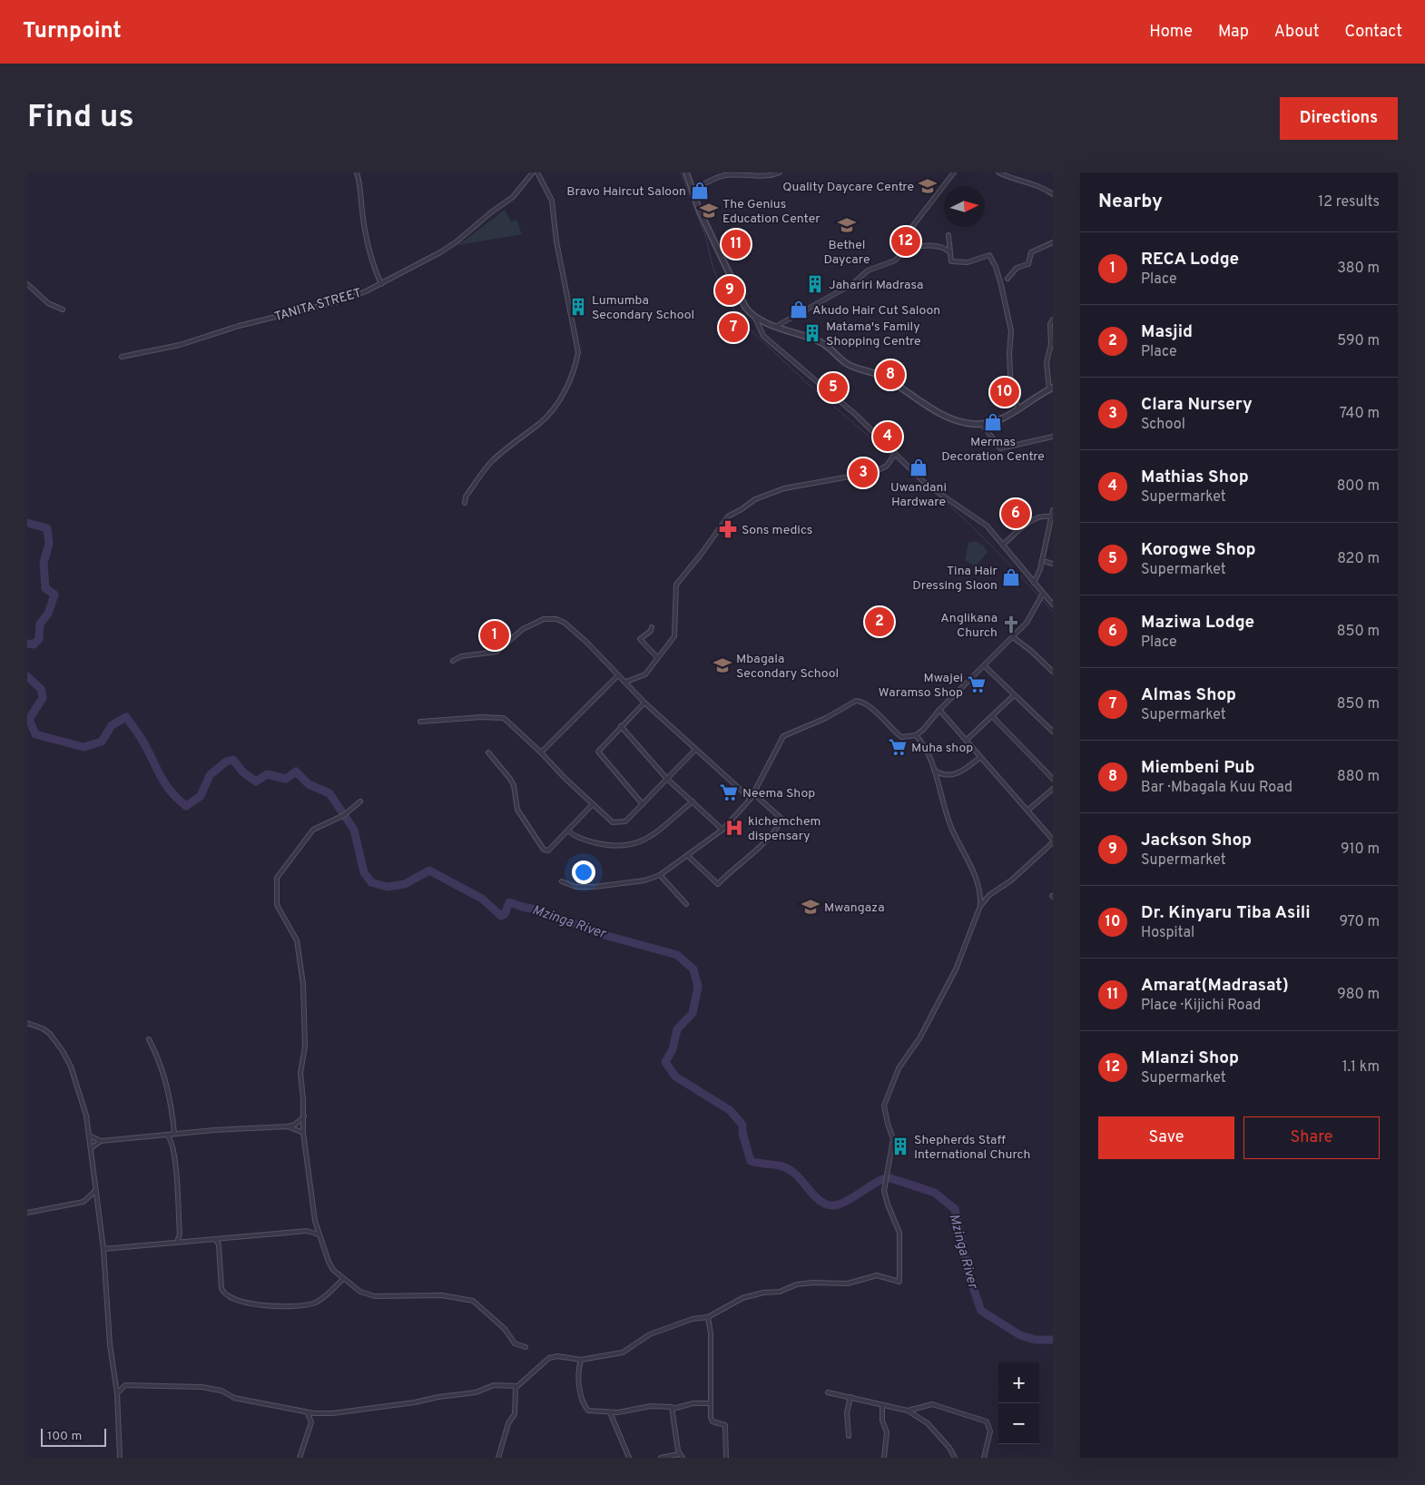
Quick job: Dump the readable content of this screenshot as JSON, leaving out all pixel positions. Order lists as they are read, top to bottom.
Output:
{
  "streets": {
    "street": ["TANITA STREET"]
  },
  "water": ["Mzinga River"],
  "places": {
    "school or university": [
      "Quality Daycare Centre",
      "The Genius Education Center",
      "Bethel Daycare",
      "Mbagala Secondary School",
      "Mwangaza"
    ],
    "shop": [
      "Bravo Haircut Saloon",
      "Akudo Hair Cut Saloon",
      "Mermas Decoration Centre",
      "Uwandani Hardware",
      "Tina Hair Dressing Sloon"
    ],
    "building": [
      "Jahariri Madrasa",
      "Lumumba Secondary School",
      "Matama's Family Shopping Centre",
      "Shepherds Staff International Church"
    ],
    "pharmacy": ["Sons medics"],
    "church": ["Anglikana Church"],
    "supermarket": ["Mwajei Waramso Shop", "Muha shop", "Neema Shop"],
    "hospital": ["kichemchem dispensary"]
  },
  "scale_bar": "100 m",
  "north": "right",
  "page": {
    "header": "Turnpoint",
    "nav": [
      "Home",
      "Map",
      "About",
      "Contact"
    ],
    "buttons": [
      "Directions",
      ["Save", "Share"]
    ],
    "title": "Find us",
    "heading": ["Nearby", "12 results"],
    "pins": [
      "12",
      "11",
      "9",
      "7",
      "8",
      "5",
      "10",
      "4",
      "3",
      "6",
      "2",
      "1"
    ],
    "list": [
      {
        "mark": "1",
        "name": "RECA Lodge",
        "note": "Place",
        "value": "380 m"
      },
      {
        "mark": "2",
        "name": "Masjid",
        "note": "Place",
        "value": "590 m"
      },
      {
        "mark": "3",
        "name": "Clara Nursery",
        "note": "School",
        "value": "740 m"
      },
      {
        "mark": "4",
        "name": "Mathias Shop",
        "note": "Supermarket",
        "value": "800 m"
      },
      {
        "mark": "5",
        "name": "Korogwe Shop",
        "note": "Supermarket",
        "value": "820 m"
      },
      {
        "mark": "6",
        "name": "Maziwa Lodge",
        "note": "Place",
        "value": "850 m"
      },
      {
        "mark": "7",
        "name": "Almas Shop",
        "note": "Supermarket",
        "value": "850 m"
      },
      {
        "mark": "8",
        "name": "Miembeni Pub",
        "note": "Bar · Mbagala Kuu Road",
        "value": "880 m"
      },
      {
        "mark": "9",
        "name": "Jackson Shop",
        "note": "Supermarket",
        "value": "910 m"
      },
      {
        "mark": "10",
        "name": "Dr. Kinyaru Tiba Asili",
        "note": "Hospital",
        "value": "970 m"
      },
      {
        "mark": "11",
        "name": "Amarat(Madrasat)",
        "note": "Place · Kijichi Road",
        "value": "980 m"
      },
      {
        "mark": "12",
        "name": "Mlanzi Shop",
        "note": "Supermarket",
        "value": "1.1 km"
      }
    ],
    "map_buttons": ["+", "−"],
    "scale": "100 m"
  }
}
